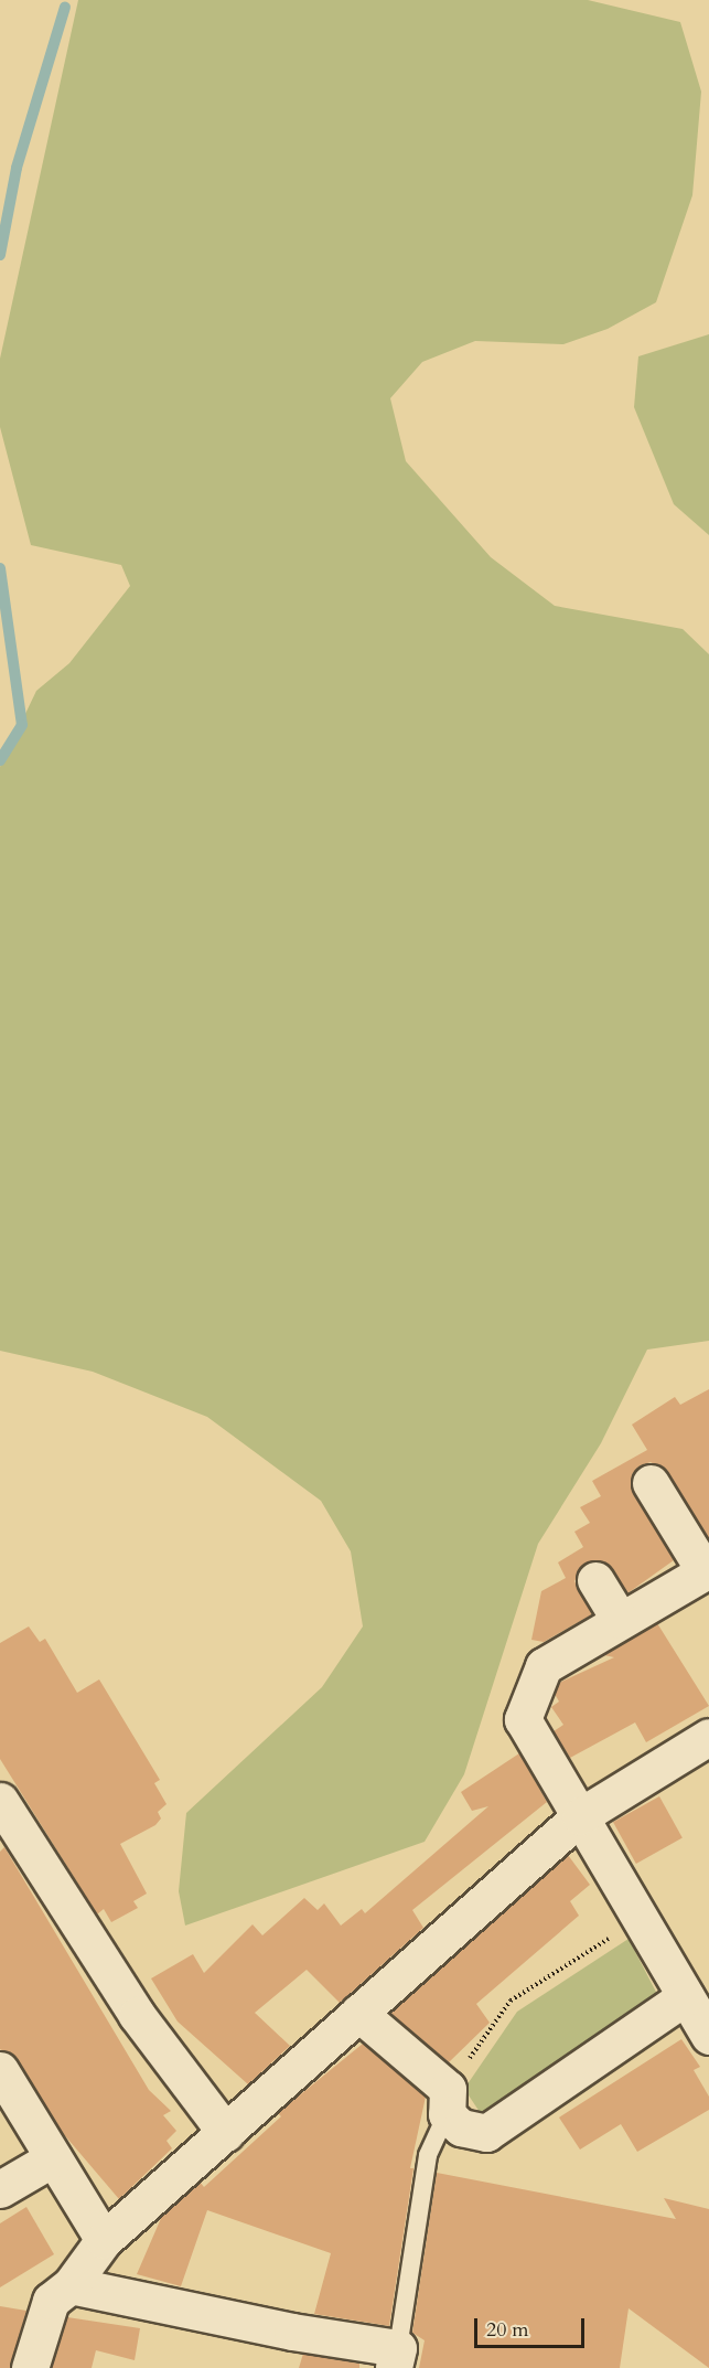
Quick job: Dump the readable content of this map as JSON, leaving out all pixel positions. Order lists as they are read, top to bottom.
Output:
{
  "scale_bar": "20 m"
}
